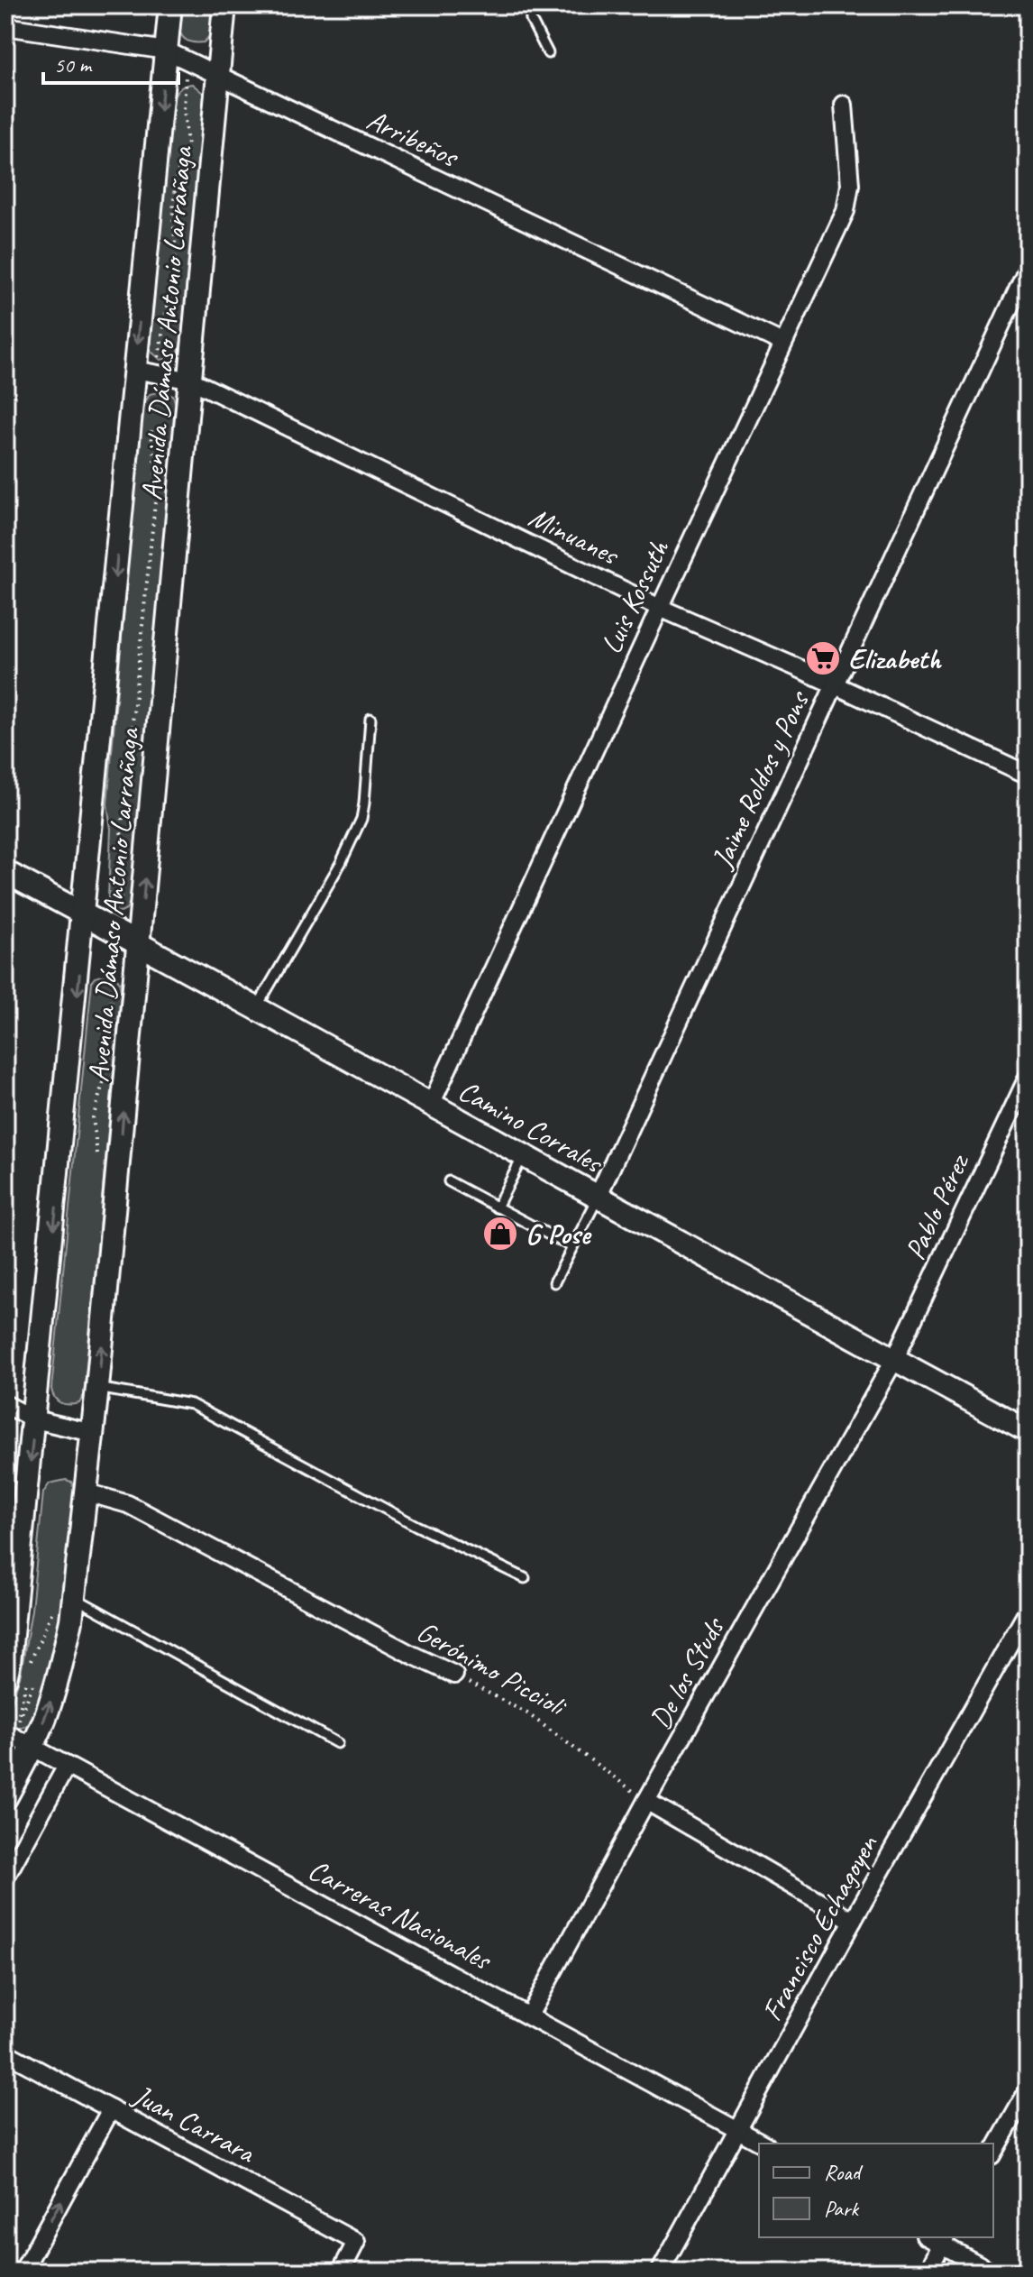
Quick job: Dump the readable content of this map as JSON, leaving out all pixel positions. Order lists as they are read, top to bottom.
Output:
{
  "streets": {
    "street": [
      "Arribeños",
      "Avenida Dámaso Antonio Larrañaga",
      "Minuanes",
      "Luis Kossuth",
      "Jaime Roldos y Pons",
      "Camino Corrales",
      "Pablo Pérez",
      "Gerónimo Piccioli",
      "De los Studs",
      "Carreras Nacionales",
      "Francisco Echagoyen",
      "Juan Carrara"
    ]
  },
  "crossings": [
    ["Arribeños", "Avenida Dámaso Antonio Larrañaga"],
    ["Arribeños", "Luis Kossuth"],
    ["Avenida Dámaso Antonio Larrañaga", "Minuanes"],
    ["Avenida Dámaso Antonio Larrañaga", "Camino Corrales"],
    ["Avenida Dámaso Antonio Larrañaga", "Gerónimo Piccioli"],
    ["Avenida Dámaso Antonio Larrañaga", "Carreras Nacionales"],
    ["Minuanes", "Luis Kossuth"],
    ["Minuanes", "Jaime Roldos y Pons"],
    ["Luis Kossuth", "Camino Corrales"],
    ["Jaime Roldos y Pons", "Camino Corrales"],
    ["Camino Corrales", "Pablo Pérez"],
    ["Camino Corrales", "De los Studs"],
    ["Pablo Pérez", "De los Studs"],
    ["Gerónimo Piccioli", "De los Studs"],
    ["De los Studs", "Carreras Nacionales"],
    ["Carreras Nacionales", "Francisco Echagoyen"]
  ],
  "places": {
    "supermarket": ["Elizabeth"],
    "shop": ["G Pose"]
  },
  "legend": ["Road", "Park"],
  "scale_bar": "50 m"
}
